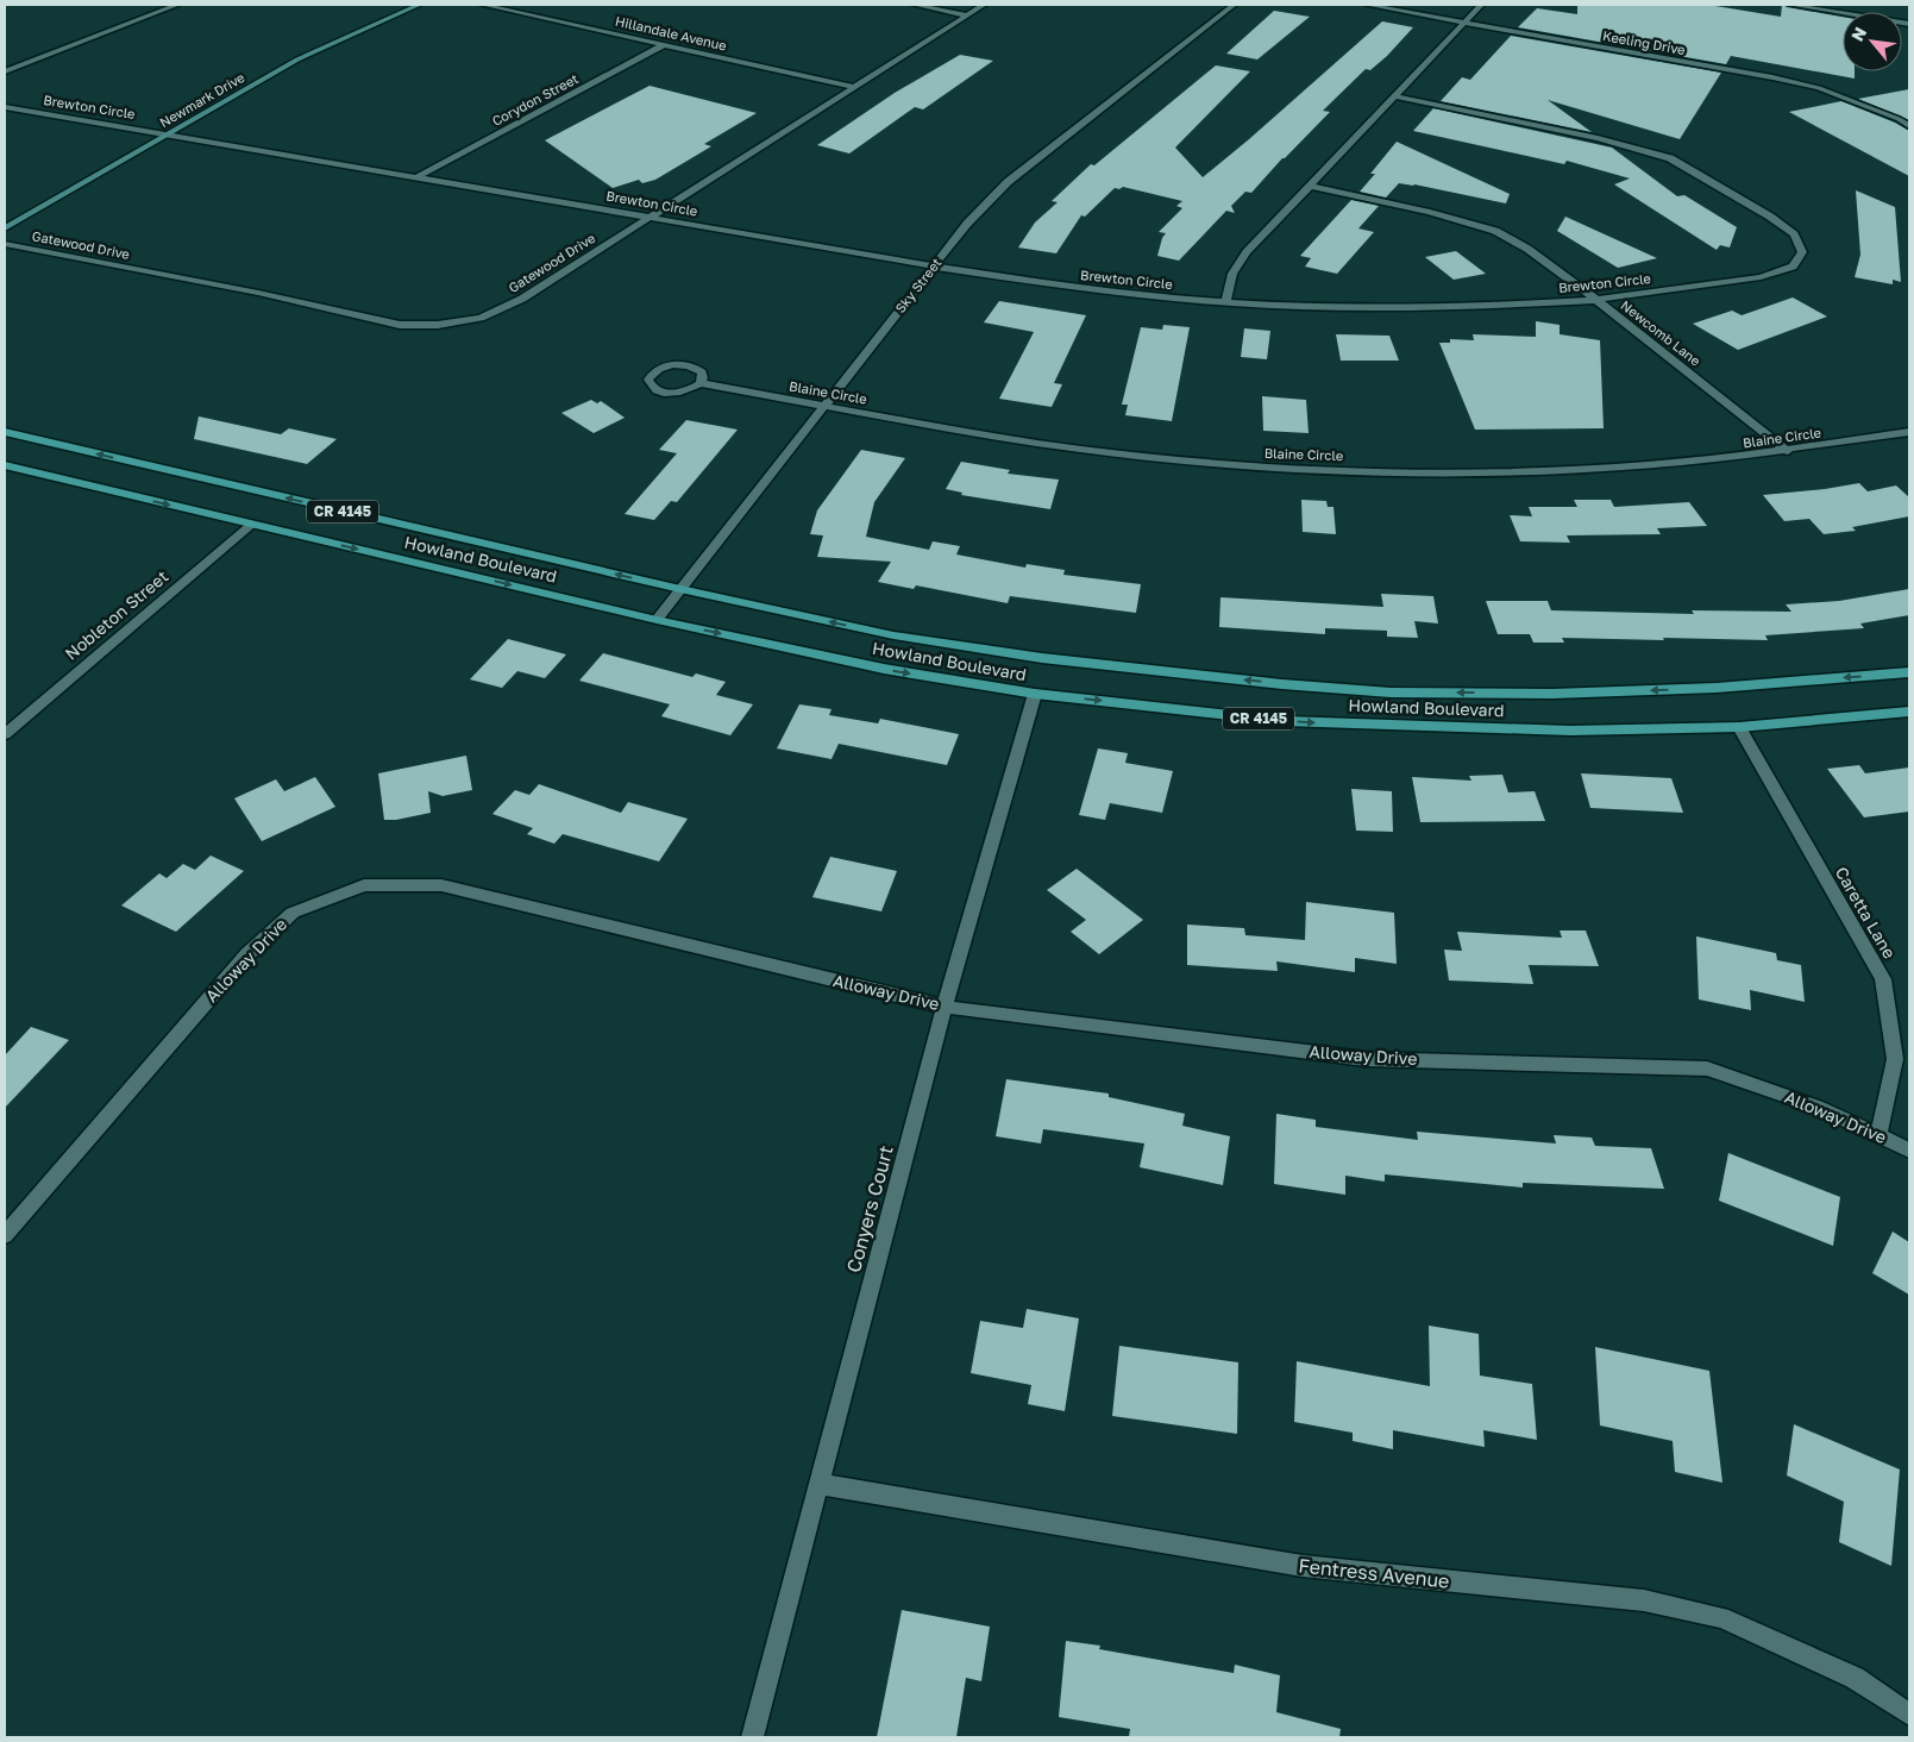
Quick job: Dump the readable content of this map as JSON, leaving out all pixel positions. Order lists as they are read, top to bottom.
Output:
{
  "streets": {
    "main road": ["CR 4145", "Howland Boulevard"],
    "street": [
      "Hillandale Avenue",
      "Keeling Drive",
      "Newmark Drive",
      "Corydon Street",
      "Brewton Circle",
      "Gatewood Drive",
      "Sky Street",
      "Newcomb Lane",
      "Blaine Circle",
      "Nobleton Street",
      "Caretta Lane",
      "Alloway Drive",
      "Conyers Court",
      "Fentress Avenue"
    ]
  },
  "crossings": [
    ["Hillandale Avenue", "Corydon Street"],
    ["Hillandale Avenue", "Gatewood Drive"],
    ["Newmark Drive", "Brewton Circle"],
    ["Corydon Street", "Brewton Circle"],
    ["Brewton Circle", "Gatewood Drive"],
    ["Brewton Circle", "Sky Street"],
    ["Brewton Circle", "Newcomb Lane"],
    ["Sky Street", "Blaine Circle"],
    ["Sky Street", "Howland Boulevard"],
    ["Newcomb Lane", "Blaine Circle"],
    ["Howland Boulevard", "Nobleton Street"],
    ["Howland Boulevard", "Caretta Lane"],
    ["Howland Boulevard", "Conyers Court"],
    ["Caretta Lane", "Alloway Drive"],
    ["Alloway Drive", "Conyers Court"],
    ["Conyers Court", "Fentress Avenue"]
  ],
  "north": "top left"
}
